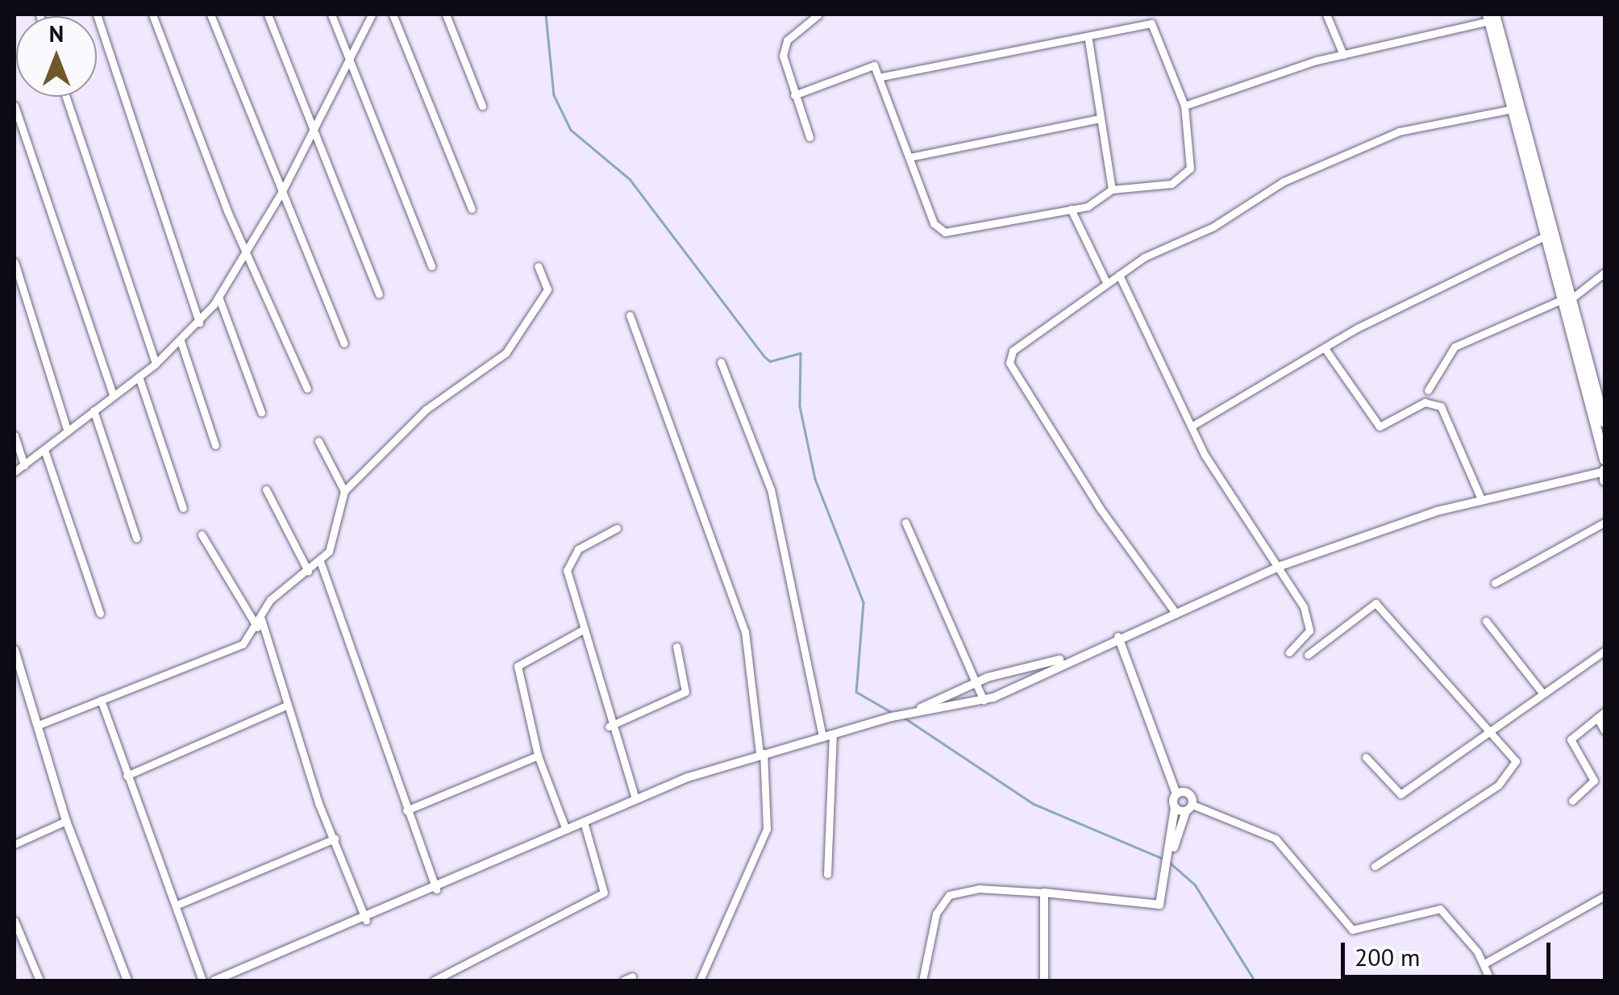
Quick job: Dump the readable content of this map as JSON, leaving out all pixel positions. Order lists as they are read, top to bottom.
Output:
{
  "scale_bar": "200 m",
  "north": "top"
}
